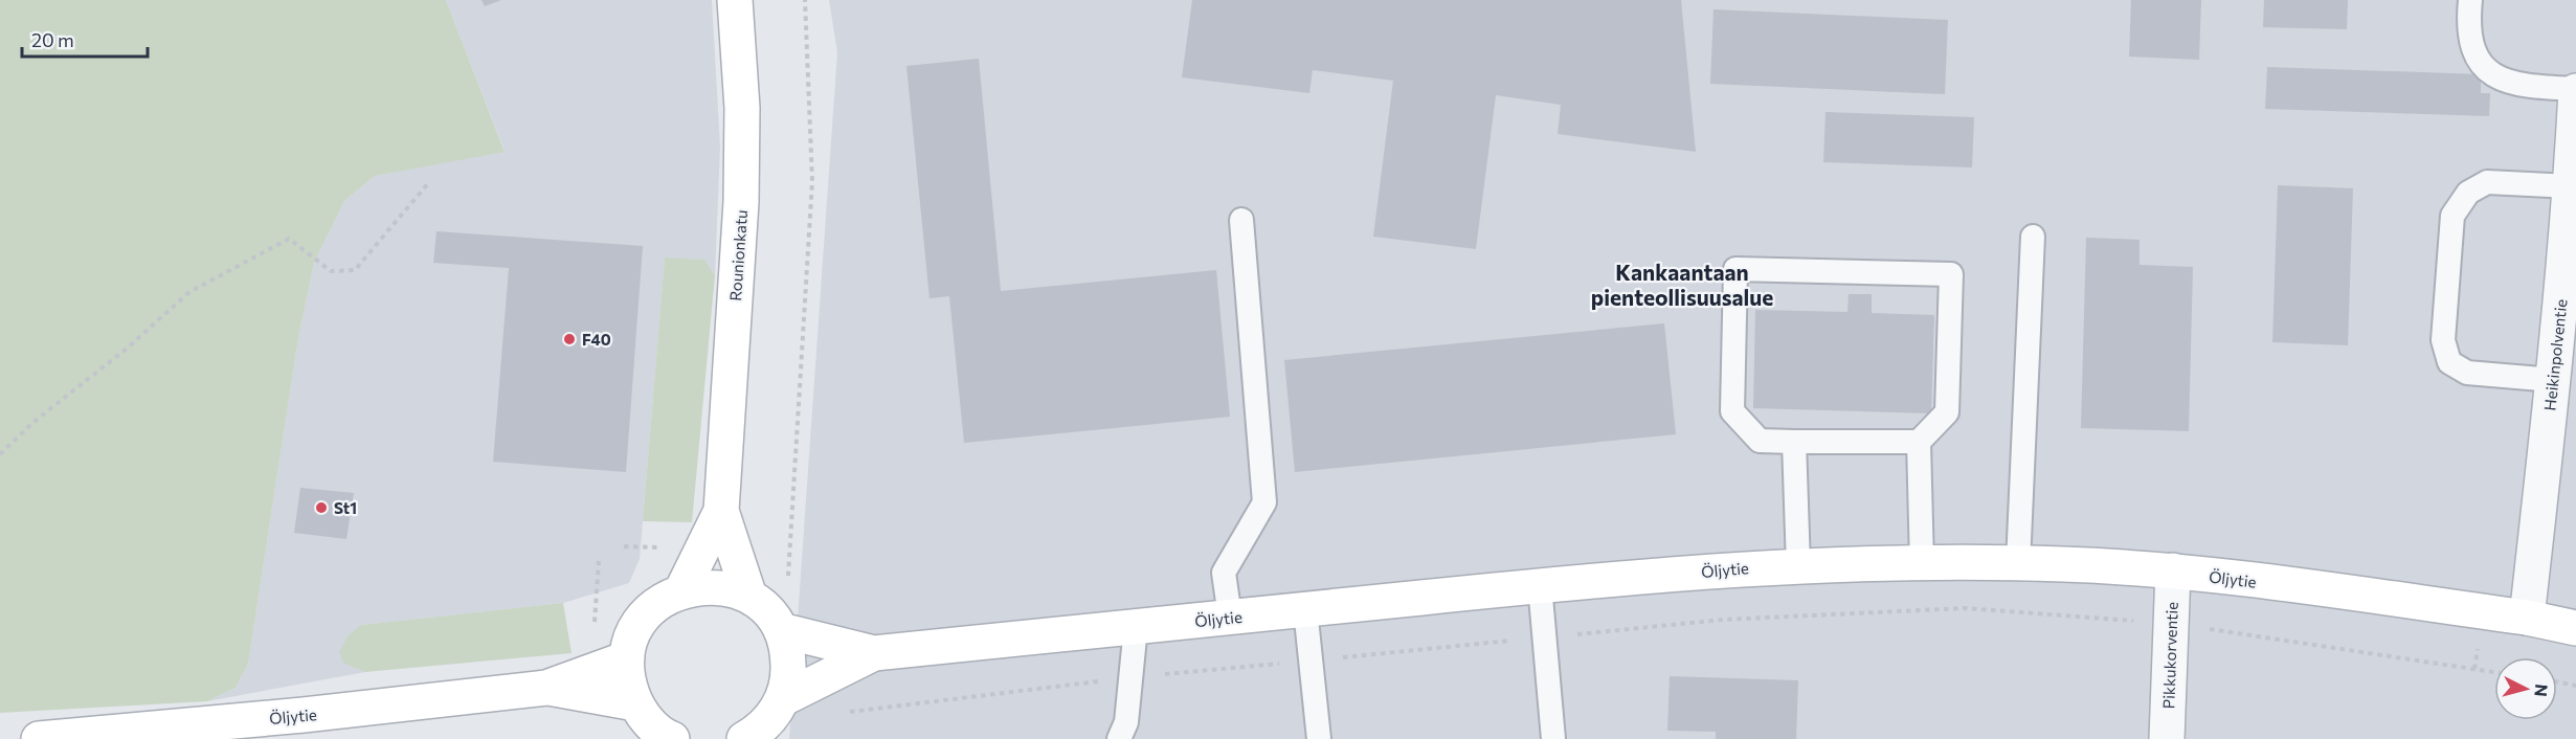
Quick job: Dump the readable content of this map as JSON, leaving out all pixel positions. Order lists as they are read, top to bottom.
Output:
{
  "streets": {
    "main road": ["Rounionkatu", "Öljytie"],
    "street": ["Heikinpolventie", "Pikkukorventie"]
  },
  "crossings": [
    ["Heikinpolventie", "Öljytie"],
    ["Öljytie", "Pikkukorventie"]
  ],
  "districts": ["Kankaantaan pienteollisuusalue"],
  "places": ["F40", "St1"],
  "scale_bar": "20 m",
  "north": "right"
}
